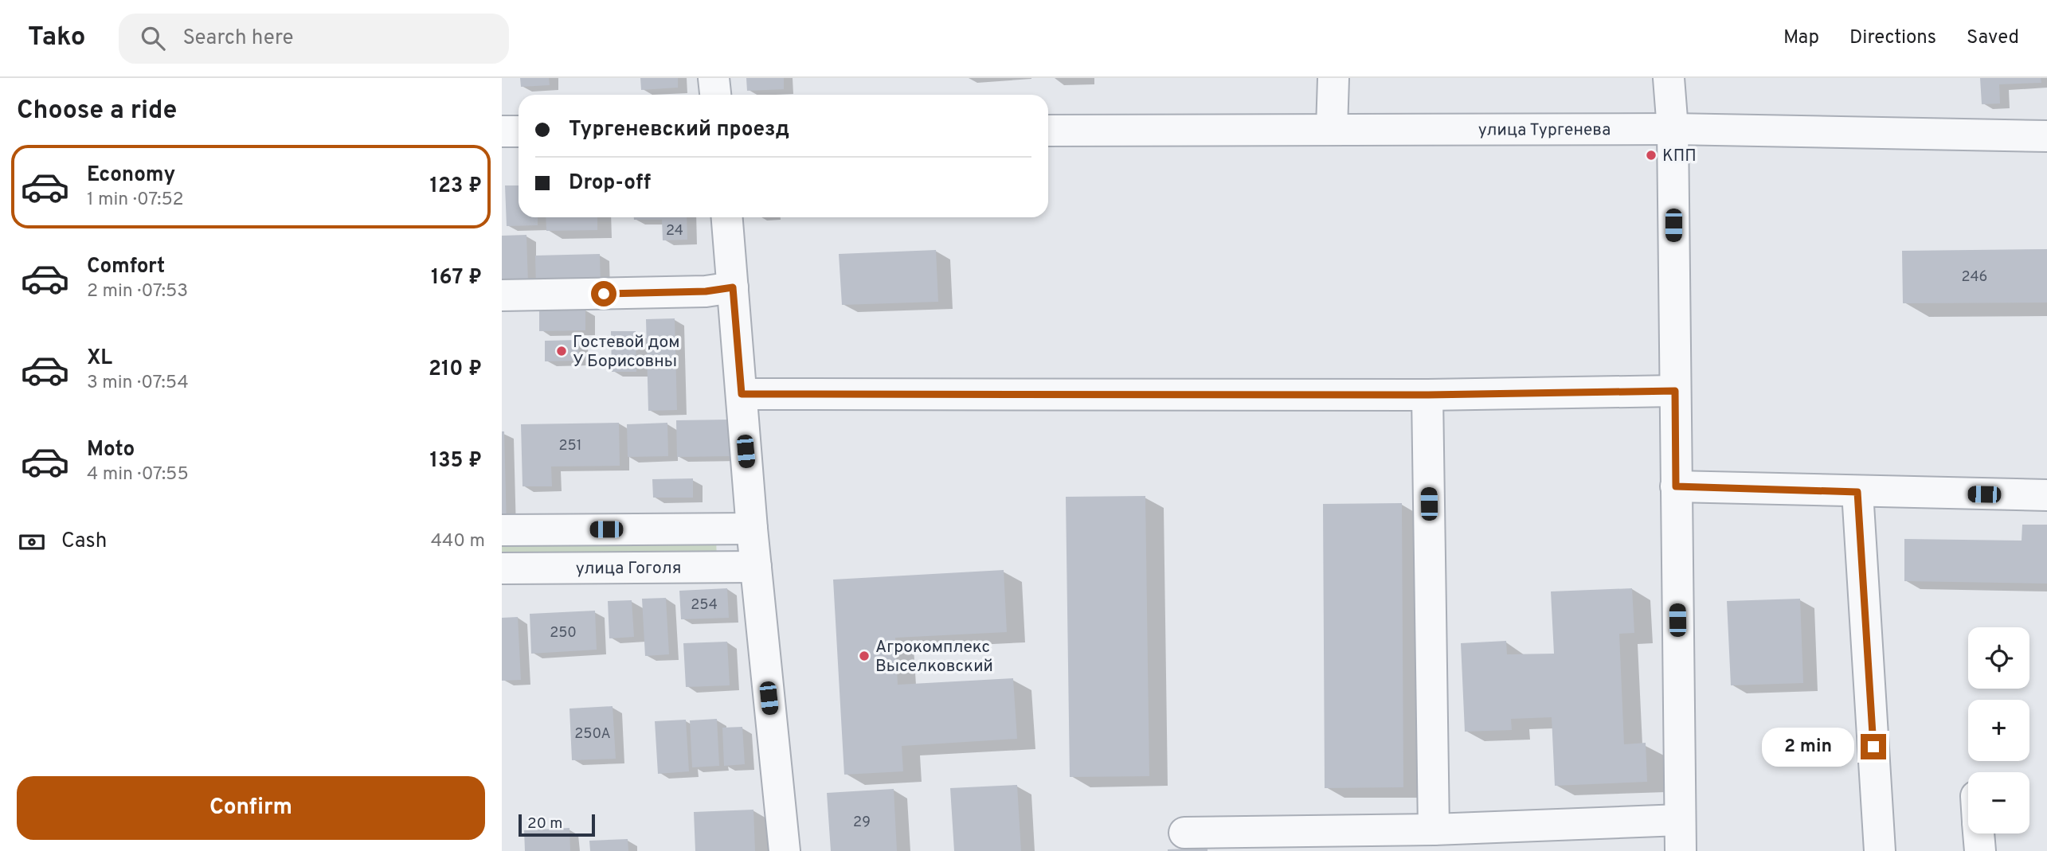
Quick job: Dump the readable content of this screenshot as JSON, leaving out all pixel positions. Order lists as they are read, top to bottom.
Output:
{
  "streets": {
    "street": ["улица Тургенева", "улица Гоголя"]
  },
  "places": ["КПП", "Гостевой дом У Борисовны", "Агрокомплекс Выселковский"],
  "house_numbers": [
    "24",
    "246",
    "251",
    "254",
    "250",
    "250А",
    "29"
  ],
  "scale_bar": "20 m",
  "page": {
    "header": "Tako",
    "search": "Search here",
    "nav": ["Map", "Directions", "Saved"],
    "heading": "Choose a ride",
    "banner": ["Тургеневский проезд", "Drop-off"],
    "list": [
      {
        "name": "Economy",
        "note": "1 min · 07:52",
        "value": "123 ₽"
      },
      {
        "name": "Comfort",
        "note": "2 min · 07:53",
        "value": "167 ₽"
      },
      {
        "name": "XL",
        "note": "3 min · 07:54",
        "value": "210 ₽"
      },
      {
        "name": "Moto",
        "note": "4 min · 07:55",
        "value": "135 ₽"
      }
    ],
    "pay": ["Cash", "440 m"],
    "map_buttons": ["+", "−"],
    "bubble": "2 min",
    "buttons": "Confirm",
    "scale": "20 m"
  }
}
